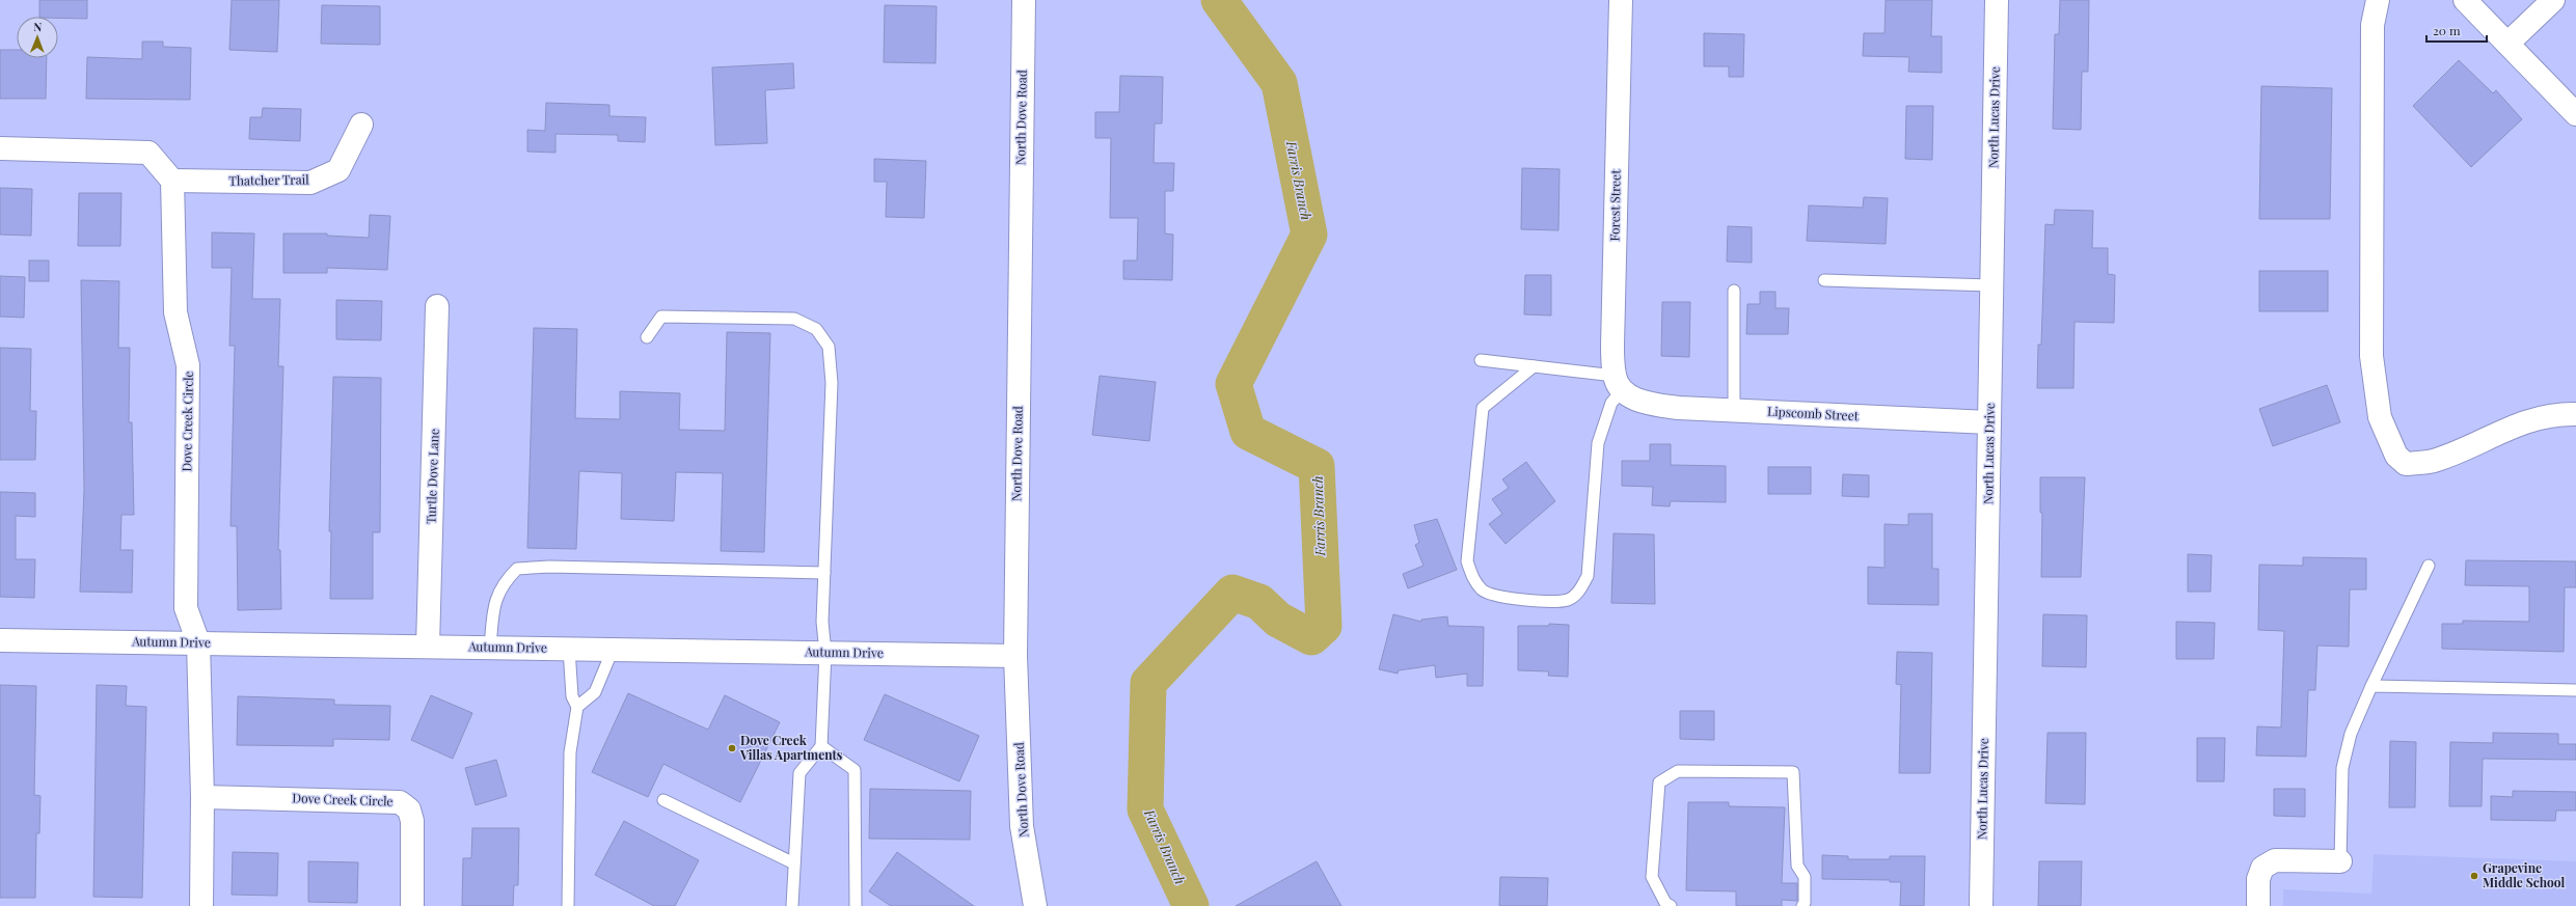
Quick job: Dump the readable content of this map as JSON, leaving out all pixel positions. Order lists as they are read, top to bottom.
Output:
{
  "streets": {
    "street": [
      "North Dove Road",
      "North Lucas Drive",
      "Thatcher Trail",
      "Forest Street",
      "Lipscomb Street",
      "Dove Creek Circle",
      "Turtle Dove Lane",
      "Autumn Drive"
    ]
  },
  "crossings": [
    ["North Dove Road", "Autumn Drive"],
    ["North Lucas Drive", "Lipscomb Street"],
    ["Thatcher Trail", "Dove Creek Circle"],
    ["Forest Street", "Lipscomb Street"],
    ["Dove Creek Circle", "Autumn Drive"],
    ["Turtle Dove Lane", "Autumn Drive"]
  ],
  "water": ["Farris Branch"],
  "places": ["Dove Creek Villas Apartments", "Grapevine Middle School"],
  "scale_bar": "20 m",
  "north": "top"
}
